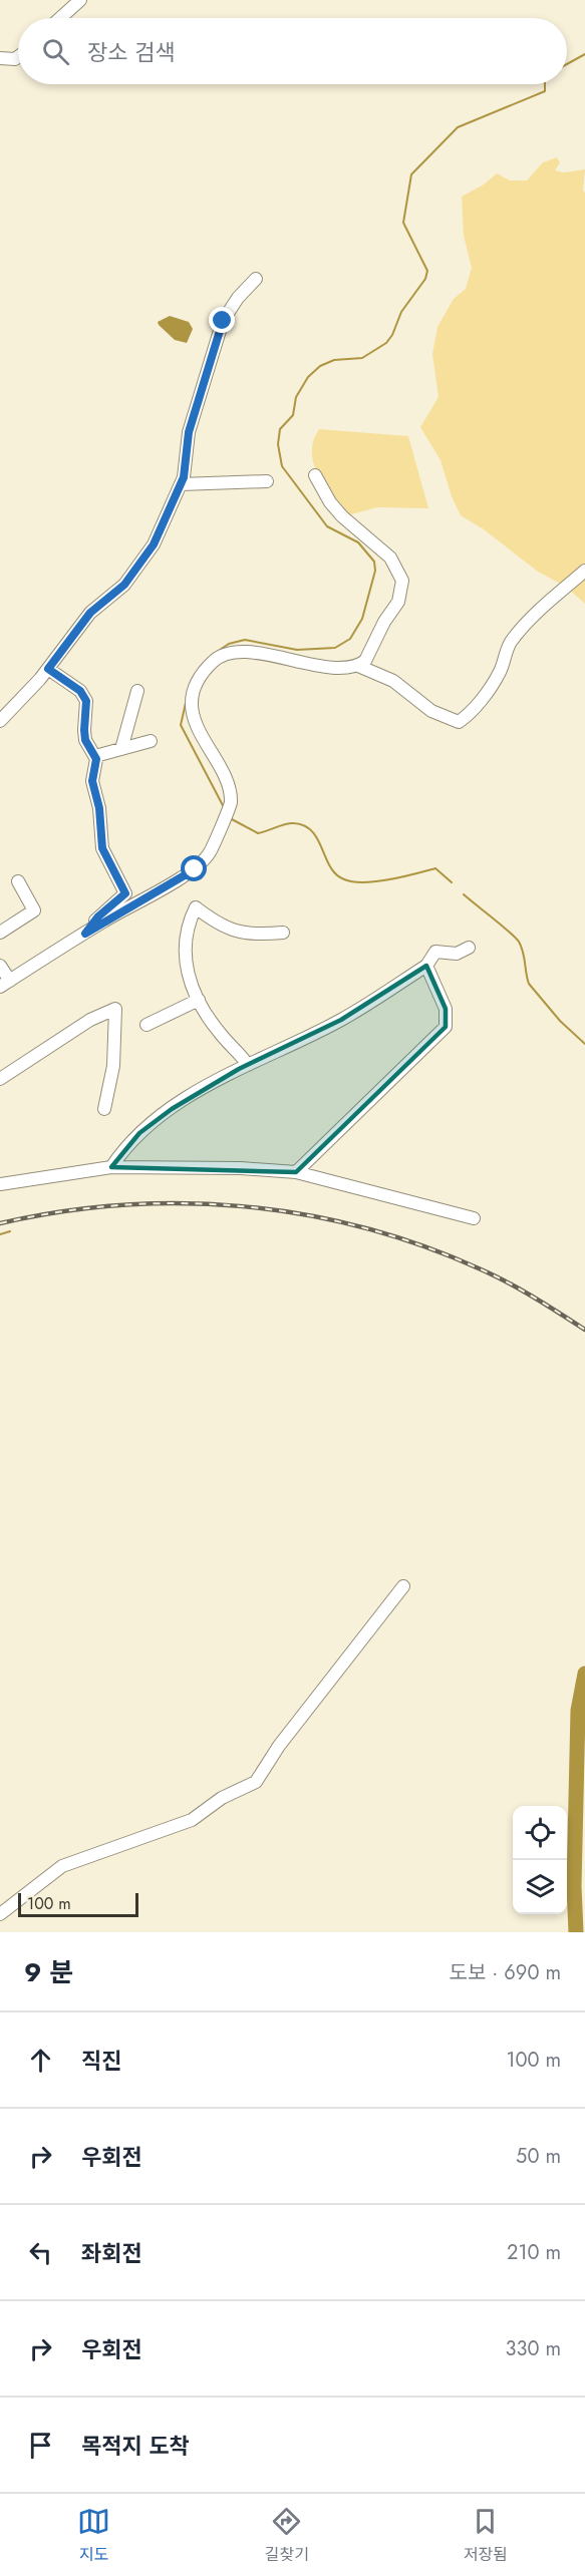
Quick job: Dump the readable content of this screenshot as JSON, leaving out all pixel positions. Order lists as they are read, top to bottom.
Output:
{
  "scale_bar": "100 m",
  "page": {
    "search": "장소 검색",
    "scale": "100 m",
    "heading": ["9 분", "도보 · 690 m"],
    "list": [
      ["직진", "100 m"],
      ["우회전", "50 m"],
      ["좌회전", "210 m"],
      ["우회전", "330 m"],
      "목적지 도착"
    ],
    "nav": ["지도", "길찾기", "저장됨"]
  }
}
